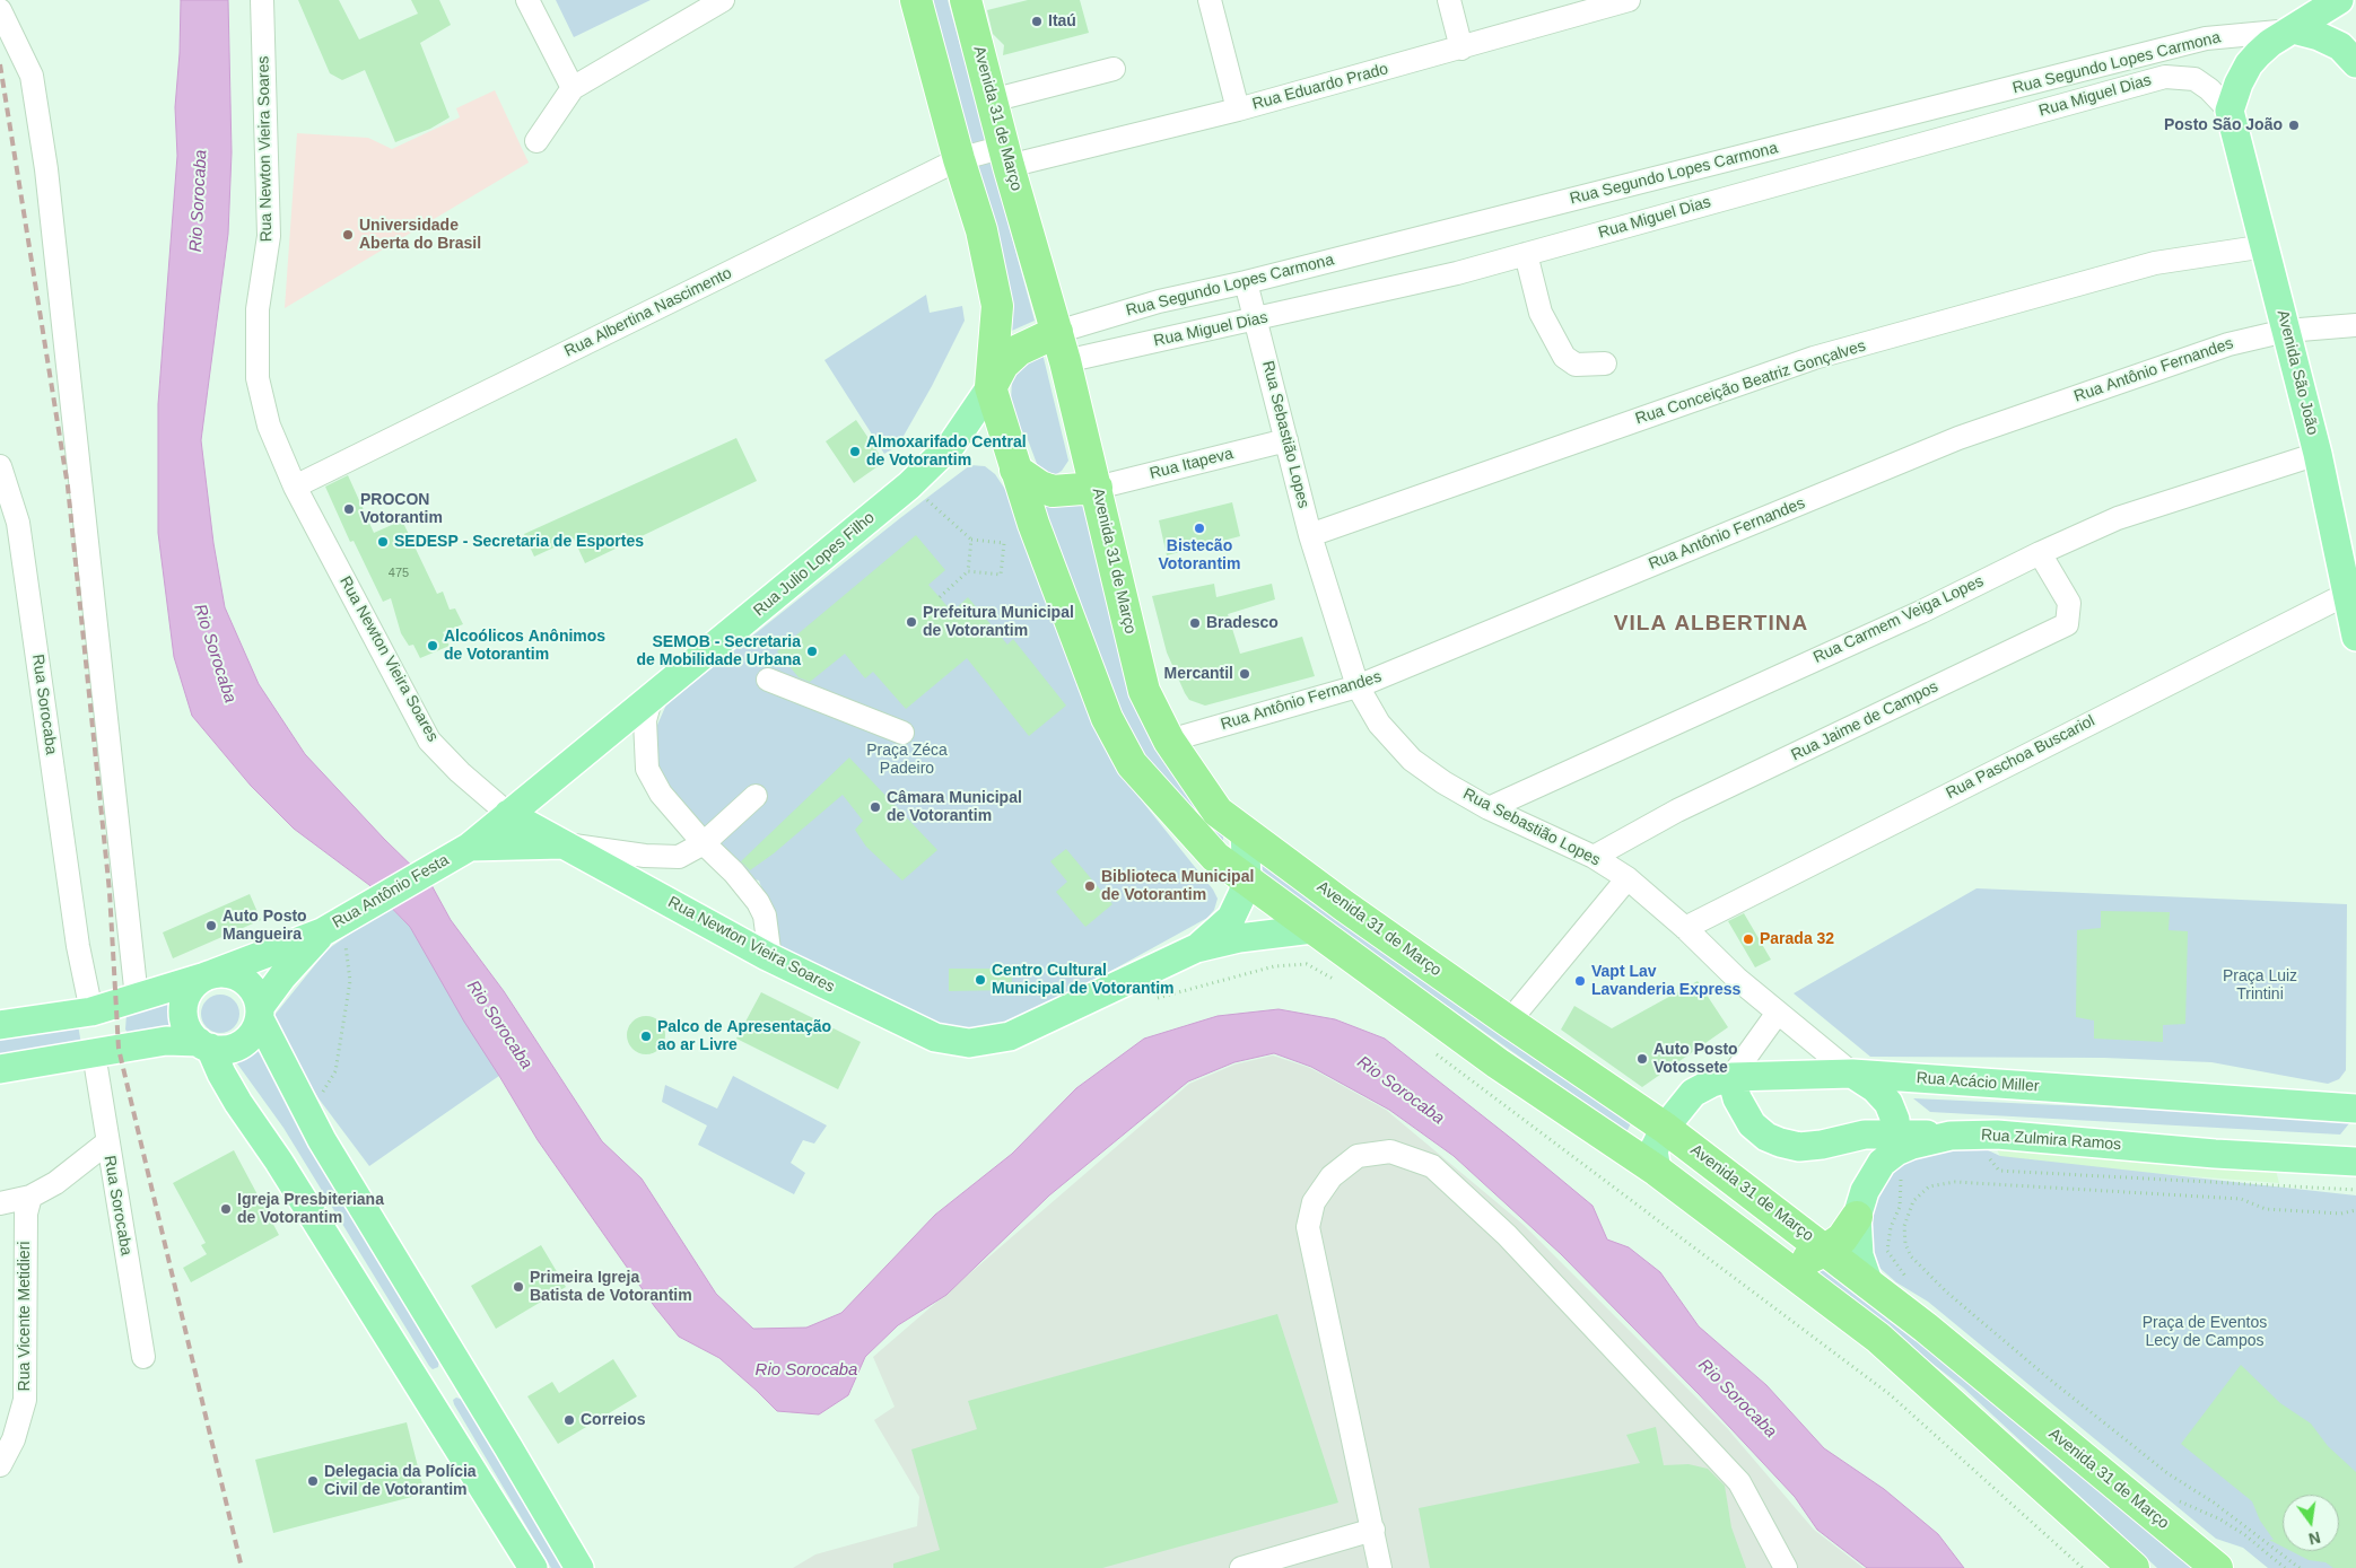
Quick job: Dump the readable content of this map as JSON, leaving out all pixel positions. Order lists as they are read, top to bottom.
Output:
{
  "streets": {
    "highway": ["Avenida 31 de Março"],
    "main road": [
      "Rua Newton Vieira Soares",
      "Avenida São João",
      "Rua Julio Lopes Filho",
      "Rua Antônio Festa",
      "Rua Acácio Miller",
      "Rua Zulmira Ramos"
    ],
    "street": [
      "Rua Segundo Lopes Carmona",
      "Rua Eduardo Prado",
      "Rua Miguel Dias",
      "Rua Albertina Nascimento",
      "Rua Antônio Fernandes",
      "Rua Conceição Beatriz Gonçalves",
      "Rua Sebastião Lopes",
      "Rua Itapeva",
      "Rua Carmem Veiga Lopes",
      "Rua Sorocaba",
      "Rua Jaime de Campos",
      "Rua Paschoa Buscariol",
      "Rua Vicente Metidieri"
    ]
  },
  "crossings": [
    ["Rua Segundo Lopes Carmona", "Avenida 31 de Março"],
    ["Rua Segundo Lopes Carmona", "Rua Sebastião Lopes"],
    ["Rua Eduardo Prado", "Avenida 31 de Março"],
    ["Rua Eduardo Prado", "Rua Albertina Nascimento"],
    ["Rua Miguel Dias", "Avenida 31 de Março"],
    ["Rua Miguel Dias", "Avenida São João"],
    ["Rua Miguel Dias", "Rua Sebastião Lopes"],
    ["Avenida 31 de Março", "Rua Albertina Nascimento"],
    ["Avenida 31 de Março", "Rua Antônio Fernandes"],
    ["Avenida 31 de Março", "Rua Itapeva"],
    ["Avenida 31 de Março", "Rua Acácio Miller"],
    ["Rua Newton Vieira Soares", "Rua Albertina Nascimento"],
    ["Rua Newton Vieira Soares", "Rua Julio Lopes Filho"],
    ["Rua Antônio Fernandes", "Avenida São João"],
    ["Rua Antônio Fernandes", "Rua Sebastião Lopes"],
    ["Avenida São João", "Rua Conceição Beatriz Gonçalves"],
    ["Avenida São João", "Rua Carmem Veiga Lopes"],
    ["Avenida São João", "Rua Paschoa Buscariol"],
    ["Rua Conceição Beatriz Gonçalves", "Rua Sebastião Lopes"],
    ["Rua Sebastião Lopes", "Rua Itapeva"],
    ["Rua Sebastião Lopes", "Rua Carmem Veiga Lopes"],
    ["Rua Sebastião Lopes", "Rua Jaime de Campos"],
    ["Rua Sebastião Lopes", "Rua Paschoa Buscariol"],
    ["Rua Sebastião Lopes", "Rua Acácio Miller"],
    ["Rua Julio Lopes Filho", "Rua Antônio Festa"],
    ["Rua Carmem Veiga Lopes", "Rua Jaime de Campos"],
    ["Rua Sorocaba", "Rua Antônio Festa"],
    ["Rua Acácio Miller", "Rua Zulmira Ramos"]
  ],
  "districts": ["VILA ALBERTINA"],
  "water": ["Rio Sorocaba"],
  "parks": ["Praça Zéca Padeiro", "Praça Luiz Trintini", "Praça de Eventos Lecy de Campos"],
  "places": [
    "Itaú",
    "Posto São João",
    "Universidade Aberta do Brasil",
    "Almoxarifado Central de Votorantim",
    "PROCON Votorantim",
    "Bistecão Votorantim",
    "SEDESP - Secretaria de Esportes",
    "Prefeitura Municipal de Votorantim",
    "Bradesco",
    "Alcoólicos Anônimos de Votorantim",
    "SEMOB - Secretaria de Mobilidade Urbana",
    "Mercantil",
    "Câmara Municipal de Votorantim",
    "Biblioteca Municipal de Votorantim",
    "Auto Posto Mangueira",
    "Parada 32",
    "Centro Cultural Municipal de Votorantim",
    "Vapt Lav Lavanderia Express",
    "Palco de Apresentação ao ar Livre",
    "Auto Posto Votossete",
    "Igreja Presbiteriana de Votorantim",
    "Primeira Igreja Batista de Votorantim",
    "Correios",
    "Delegacia da Polícia Civil de Votorantim"
  ],
  "house_numbers": ["475"],
  "north": "bottom"
}
